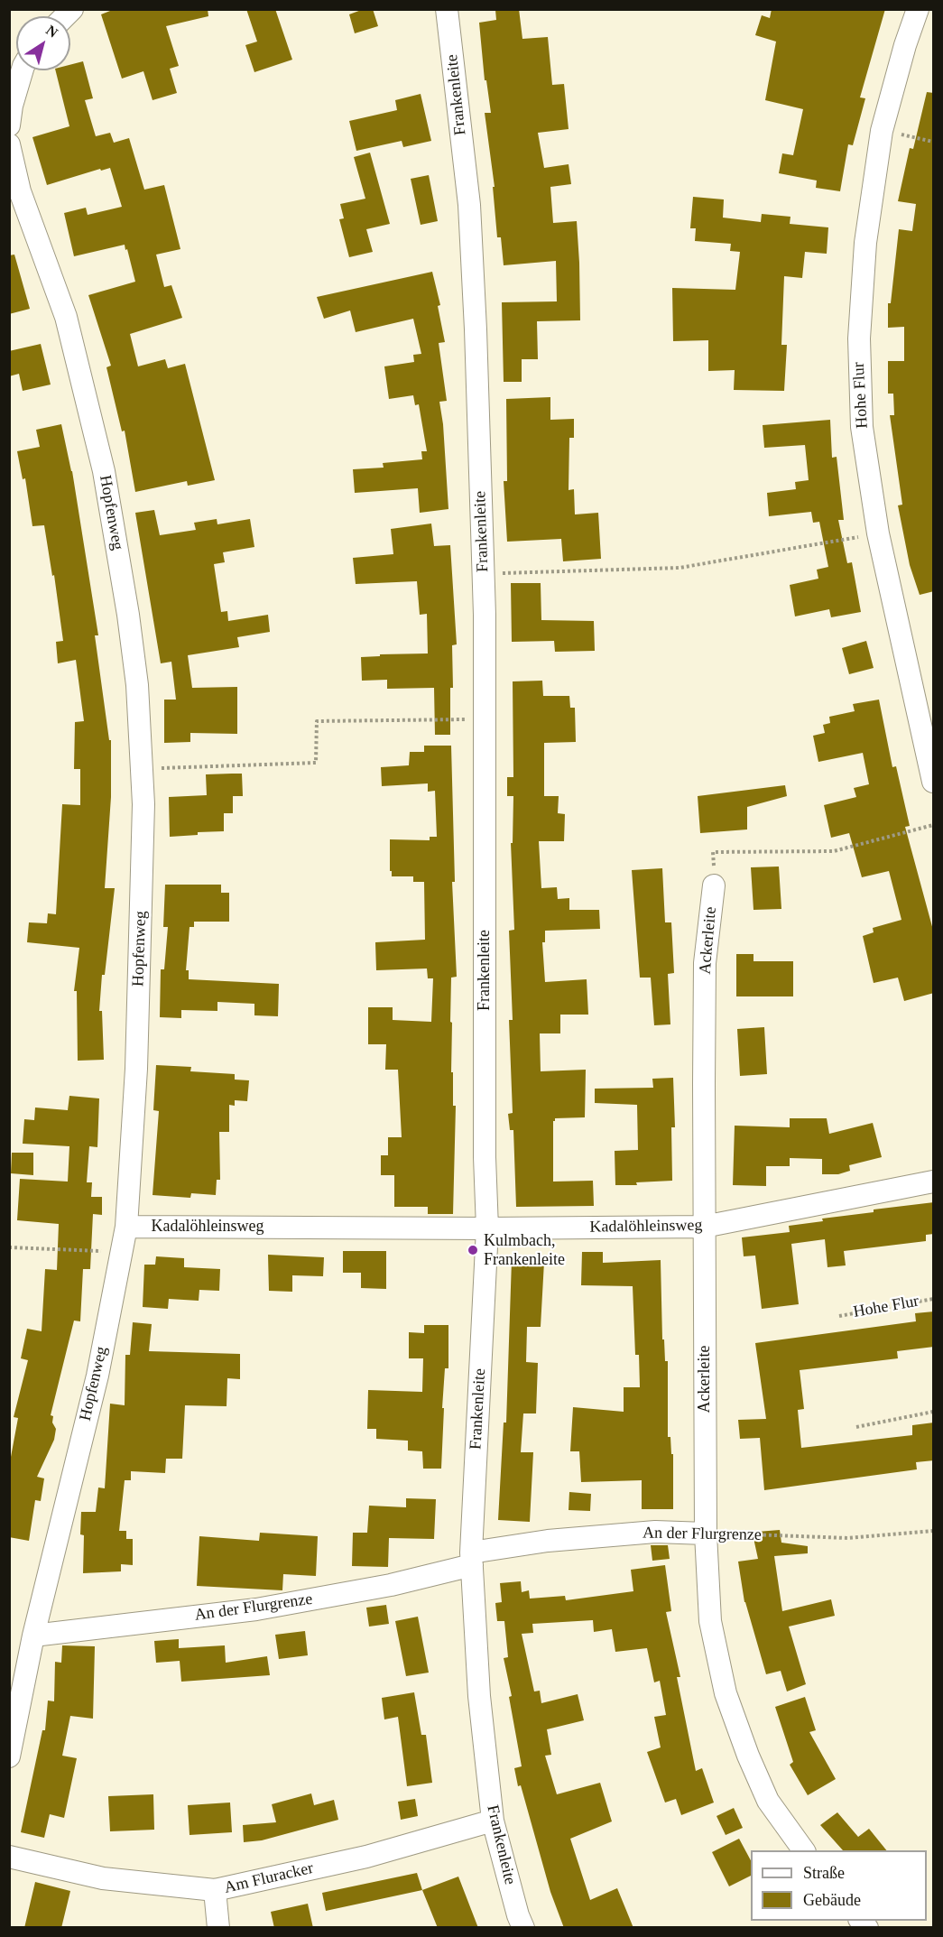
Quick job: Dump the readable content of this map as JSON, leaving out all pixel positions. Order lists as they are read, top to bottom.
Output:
{
  "streets": {
    "street": [
      "Frankenleite",
      "Hohe Flur",
      "Hopfenweg",
      "Ackerleite",
      "Kadalöhleinsweg",
      "An der Flurgrenze",
      "Am Fluracker"
    ]
  },
  "crossings": [
    ["Frankenleite", "Kadalöhleinsweg"],
    ["Frankenleite", "An der Flurgrenze"],
    ["Frankenleite", "Am Fluracker"],
    ["Hopfenweg", "Kadalöhleinsweg"],
    ["Hopfenweg", "An der Flurgrenze"],
    ["Ackerleite", "Kadalöhleinsweg"],
    ["Ackerleite", "An der Flurgrenze"]
  ],
  "places": ["Kulmbach, Frankenleite"],
  "legend": ["Straße", "Gebäude"],
  "north": "top right"
}
